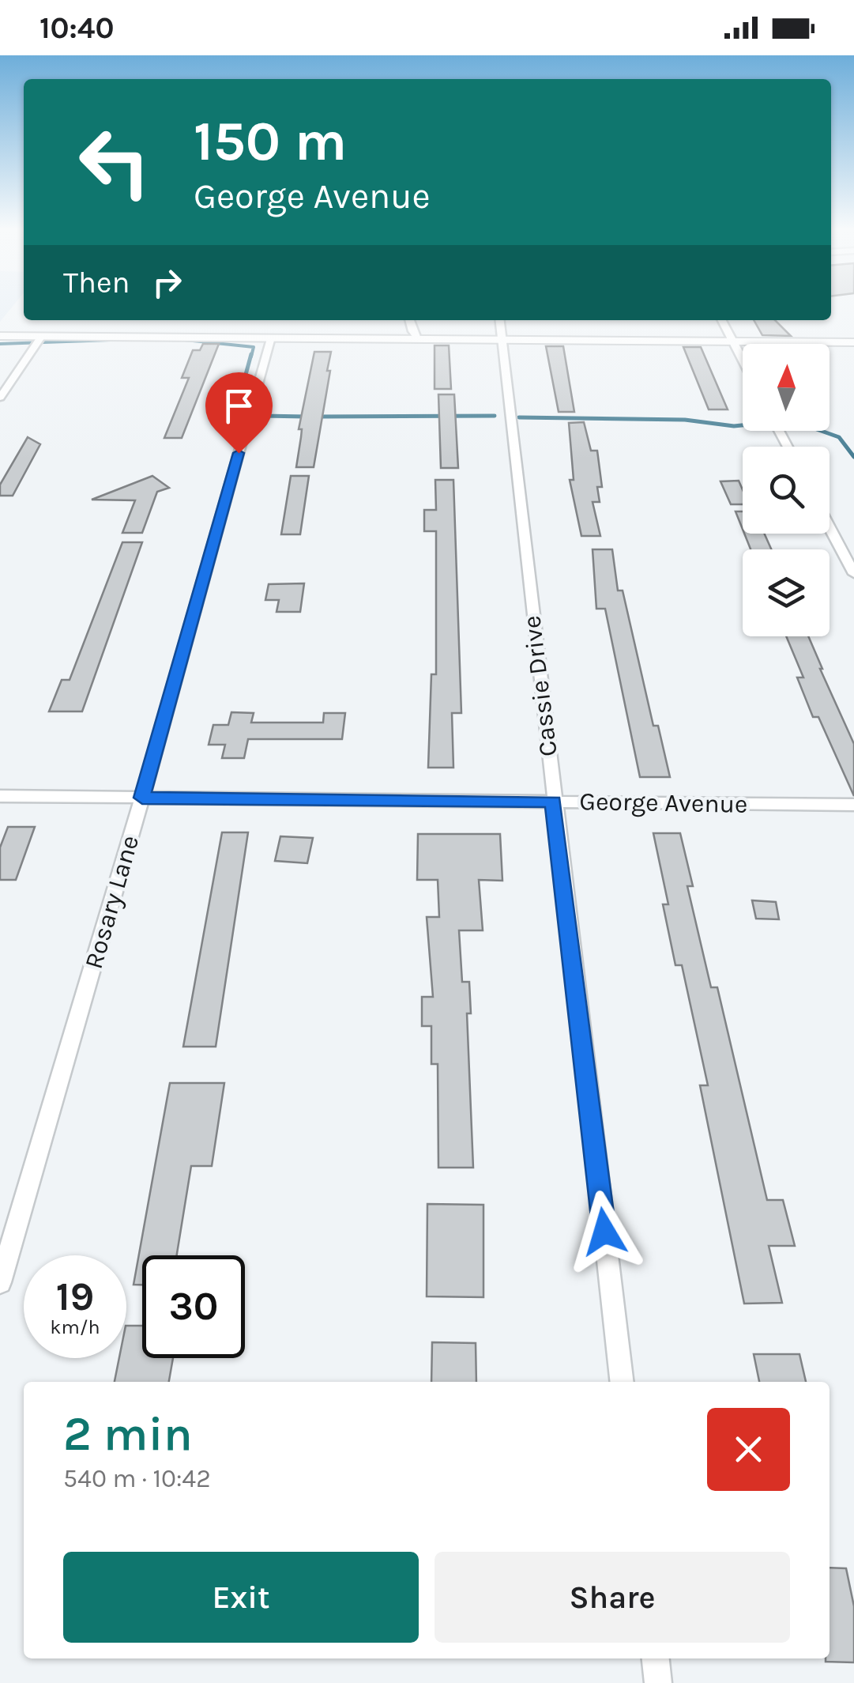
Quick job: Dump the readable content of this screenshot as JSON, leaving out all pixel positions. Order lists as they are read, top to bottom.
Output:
{
  "streets": {
    "street": ["Cassie Drive", "George Avenue", "Rosary Lane"]
  },
  "crossings": [
    ["Cassie Drive", "George Avenue"],
    ["George Avenue", "Rosary Lane"]
  ],
  "north": "top",
  "page": {
    "status": "10:40",
    "turn": ["150 m", "George Avenue"],
    "then": "Then",
    "speed": "19 km/h",
    "limit": "30",
    "heading": ["2 min", "540 m · 10:42"],
    "buttons": ["Exit", "Share"]
  }
}
